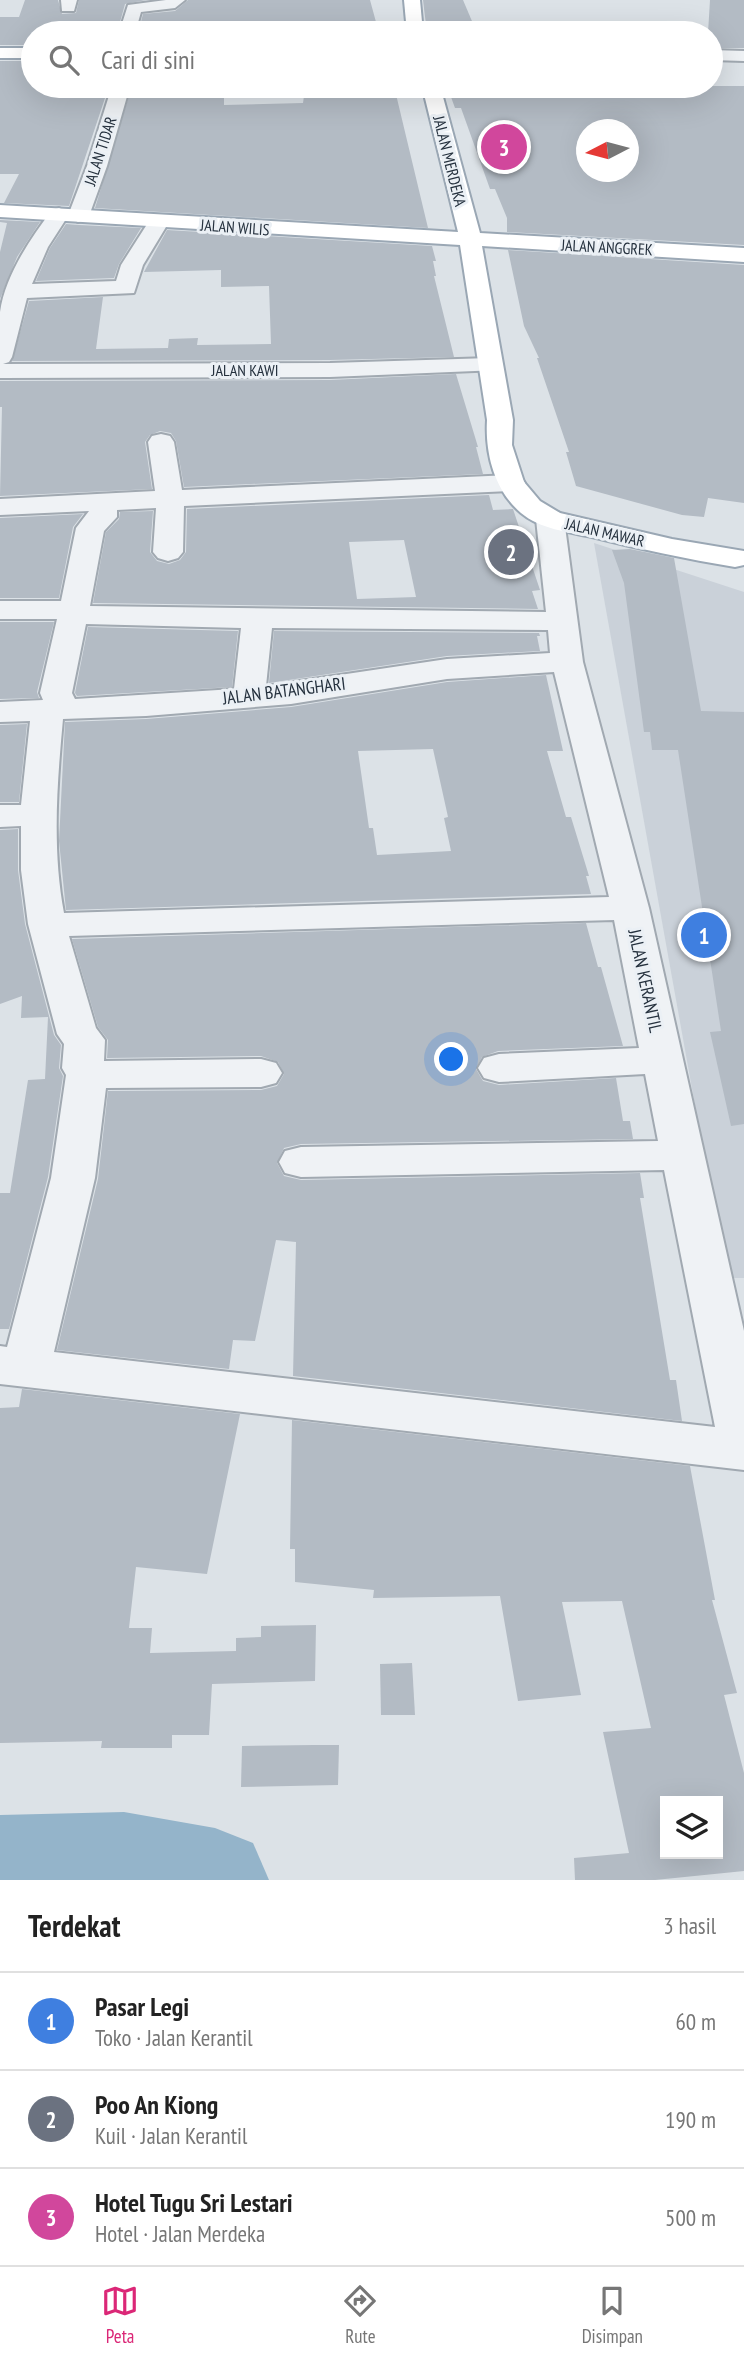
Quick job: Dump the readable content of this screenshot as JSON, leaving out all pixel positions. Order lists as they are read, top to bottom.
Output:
{
  "streets": {
    "main road": [
      "JALAN MERDEKA",
      "JALAN WILIS",
      "JALAN ANGGREK",
      "JALAN MAWAR"
    ],
    "street": [
      "JALAN TIDAR",
      "JALAN KAWI",
      "JALAN BATANGHARI",
      "JALAN KERANTIL"
    ]
  },
  "crossings": [
    ["JALAN TIDAR", "JALAN WILIS"],
    ["JALAN MERDEKA", "JALAN WILIS"],
    ["JALAN MERDEKA", "JALAN ANGGREK"],
    ["JALAN MERDEKA", "JALAN MAWAR"],
    ["JALAN WILIS", "JALAN ANGGREK"],
    ["JALAN WILIS", "JALAN MAWAR"],
    ["JALAN ANGGREK", "JALAN MAWAR"],
    ["JALAN KAWI", "JALAN MAWAR"],
    ["JALAN MAWAR", "JALAN KERANTIL"],
    ["JALAN BATANGHARI", "JALAN KERANTIL"]
  ],
  "north": "left",
  "page": {
    "search": "Cari di sini",
    "pins": ["3", "2", "1"],
    "heading": ["Terdekat", "3 hasil"],
    "list": [
      {
        "mark": "1",
        "name": "Pasar Legi",
        "note": "Toko · Jalan Kerantil",
        "value": "60 m"
      },
      {
        "mark": "2",
        "name": "Poo An Kiong",
        "note": "Kuil · Jalan Kerantil",
        "value": "190 m"
      },
      {
        "mark": "3",
        "name": "Hotel Tugu Sri Lestari",
        "note": "Hotel · Jalan Merdeka",
        "value": "500 m"
      }
    ],
    "nav": ["Peta", "Rute", "Disimpan"]
  }
}
